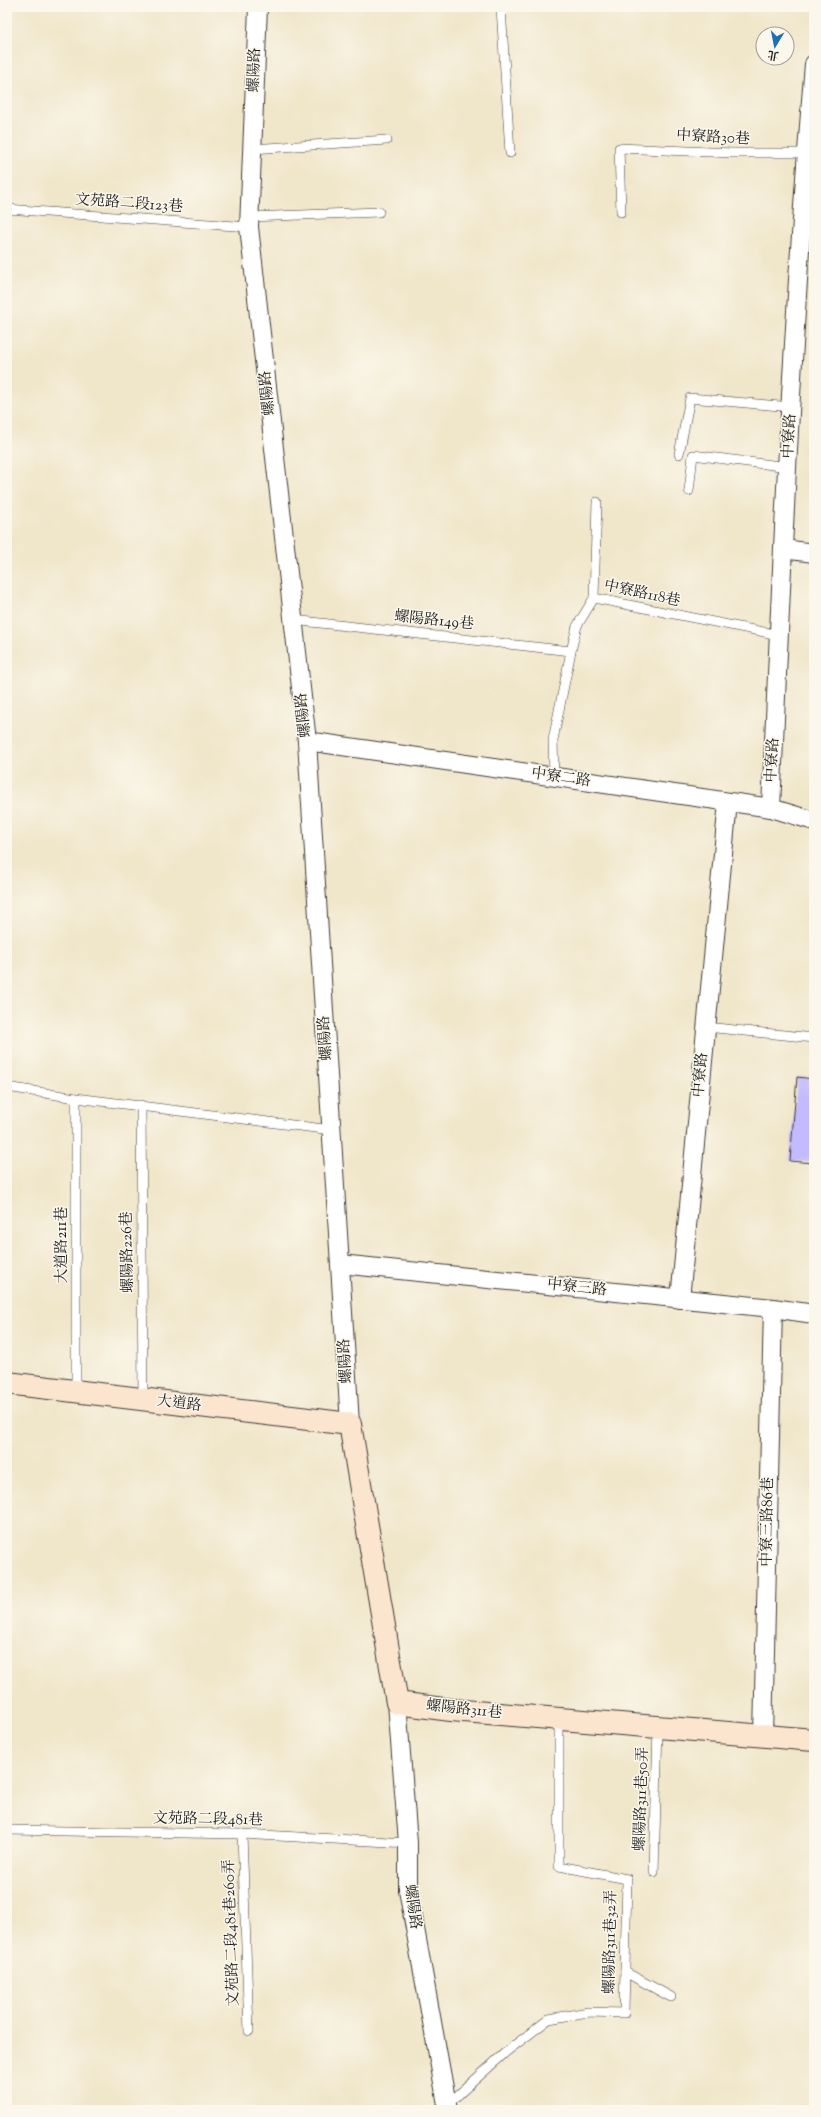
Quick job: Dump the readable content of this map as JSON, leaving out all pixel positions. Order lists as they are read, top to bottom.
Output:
{
  "streets": {
    "street": [
      "螺陽路",
      "中寮路",
      "中寮二路",
      "中寮三路",
      "大道路",
      "中寮三路86巷",
      "螺陽路311巷"
    ],
    "lane": [
      "中寮路30巷",
      "文苑路二段123巷",
      "中寮路118巷",
      "螺陽路149巷",
      "大道路211巷",
      "螺陽路226巷",
      "螺陽路311巷50弄",
      "文苑路二段481巷",
      "文苑路二段481巷260弄",
      "螺陽路311巷32弄"
    ]
  },
  "crossings": [
    ["螺陽路", "文苑路二段123巷"],
    ["螺陽路", "螺陽路149巷"],
    ["螺陽路", "中寮二路"],
    ["螺陽路", "中寮三路"],
    ["螺陽路", "大道路"],
    ["螺陽路", "螺陽路311巷"],
    ["螺陽路", "文苑路二段481巷"],
    ["螺陽路", "螺陽路311巷32弄"],
    ["中寮路30巷", "中寮路"],
    ["中寮路", "中寮路118巷"],
    ["中寮路", "中寮二路"],
    ["中寮路", "中寮三路"],
    ["大道路211巷", "大道路"],
    ["螺陽路226巷", "大道路"],
    ["中寮三路", "中寮三路86巷"],
    ["中寮三路86巷", "螺陽路311巷"],
    ["螺陽路311巷", "螺陽路311巷50弄"],
    ["螺陽路311巷", "螺陽路311巷32弄"],
    ["文苑路二段481巷", "文苑路二段481巷260弄"]
  ],
  "north": "bottom"
}
